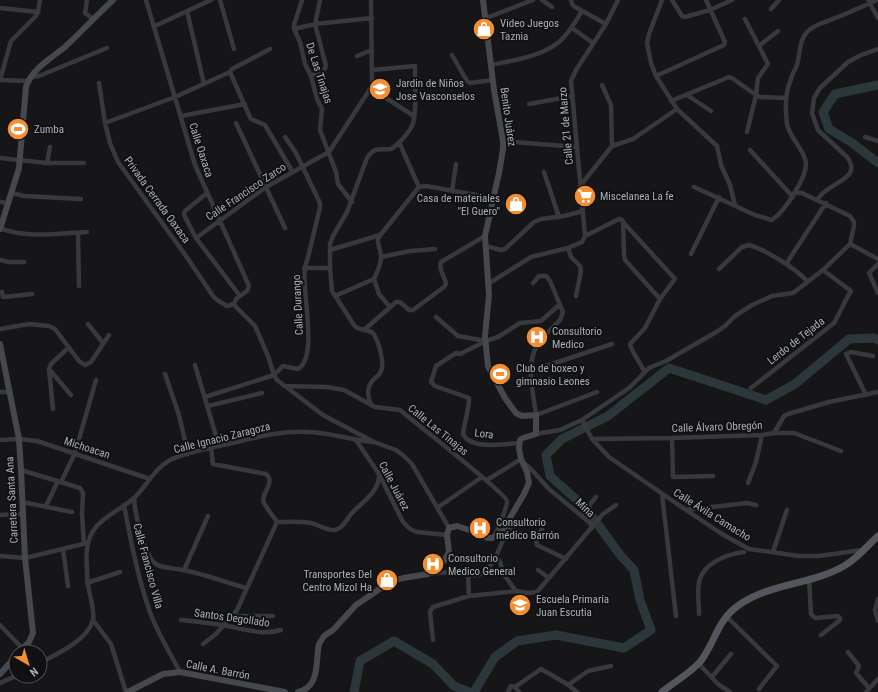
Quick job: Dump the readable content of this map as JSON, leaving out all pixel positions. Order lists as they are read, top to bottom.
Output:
{
  "streets": {
    "street": [
      "De Las Tinajas",
      "Benito Juárez",
      "Calle 21 de Marzo",
      "Calle Oaxaca",
      "Calle Francisco Zarco",
      "Privada Cerrada Oaxaca",
      "Calle Durango",
      "Lerdo de Tejada",
      "Calle Álvaro Obregón",
      "Calle Las Tinajas",
      "Lora",
      "Calle Ignacio Zaragoza",
      "Michoacan",
      "Calle Juárez",
      "Carretera Santa Ana",
      "Mina",
      "Calle Ávila Camacho",
      "Calle Francisco Villa",
      "Santos Degollado",
      "Calle A. Barrón"
    ]
  },
  "crossings": [
    ["De Las Tinajas", "Calle Francisco Zarco"],
    ["Benito Juárez", "Lora"],
    ["Calle Oaxaca", "Calle Francisco Zarco"],
    ["Calle Oaxaca", "Privada Cerrada Oaxaca"],
    ["Calle Francisco Zarco", "Calle Durango"],
    ["Calle Álvaro Obregón", "Calle Ávila Camacho"],
    ["Calle Ignacio Zaragoza", "Michoacan"],
    ["Calle Ignacio Zaragoza", "Calle Juárez"],
    ["Calle Ignacio Zaragoza", "Calle Francisco Villa"],
    ["Michoacan", "Carretera Santa Ana"],
    ["Calle Francisco Villa", "Calle A. Barrón"]
  ],
  "places": {
    "shop": ["Video Juegos Taznia", "Casa de materiales \"El Guero\"", "Transportes Del Centro Mizol Ha"],
    "school or university": ["Jardin de Niños Jose Vasconselos", "Escuela Primaria Juan Escutia"],
    "sports": ["Zumba", "Club de boxeo y gimnasio Leones"],
    "supermarket": ["Miscelanea La fe"],
    "hospital": ["Consultorio Medico", "Consultorio médico Barrón", "Consultorio Medico General"]
  },
  "north": "bottom right"
}
